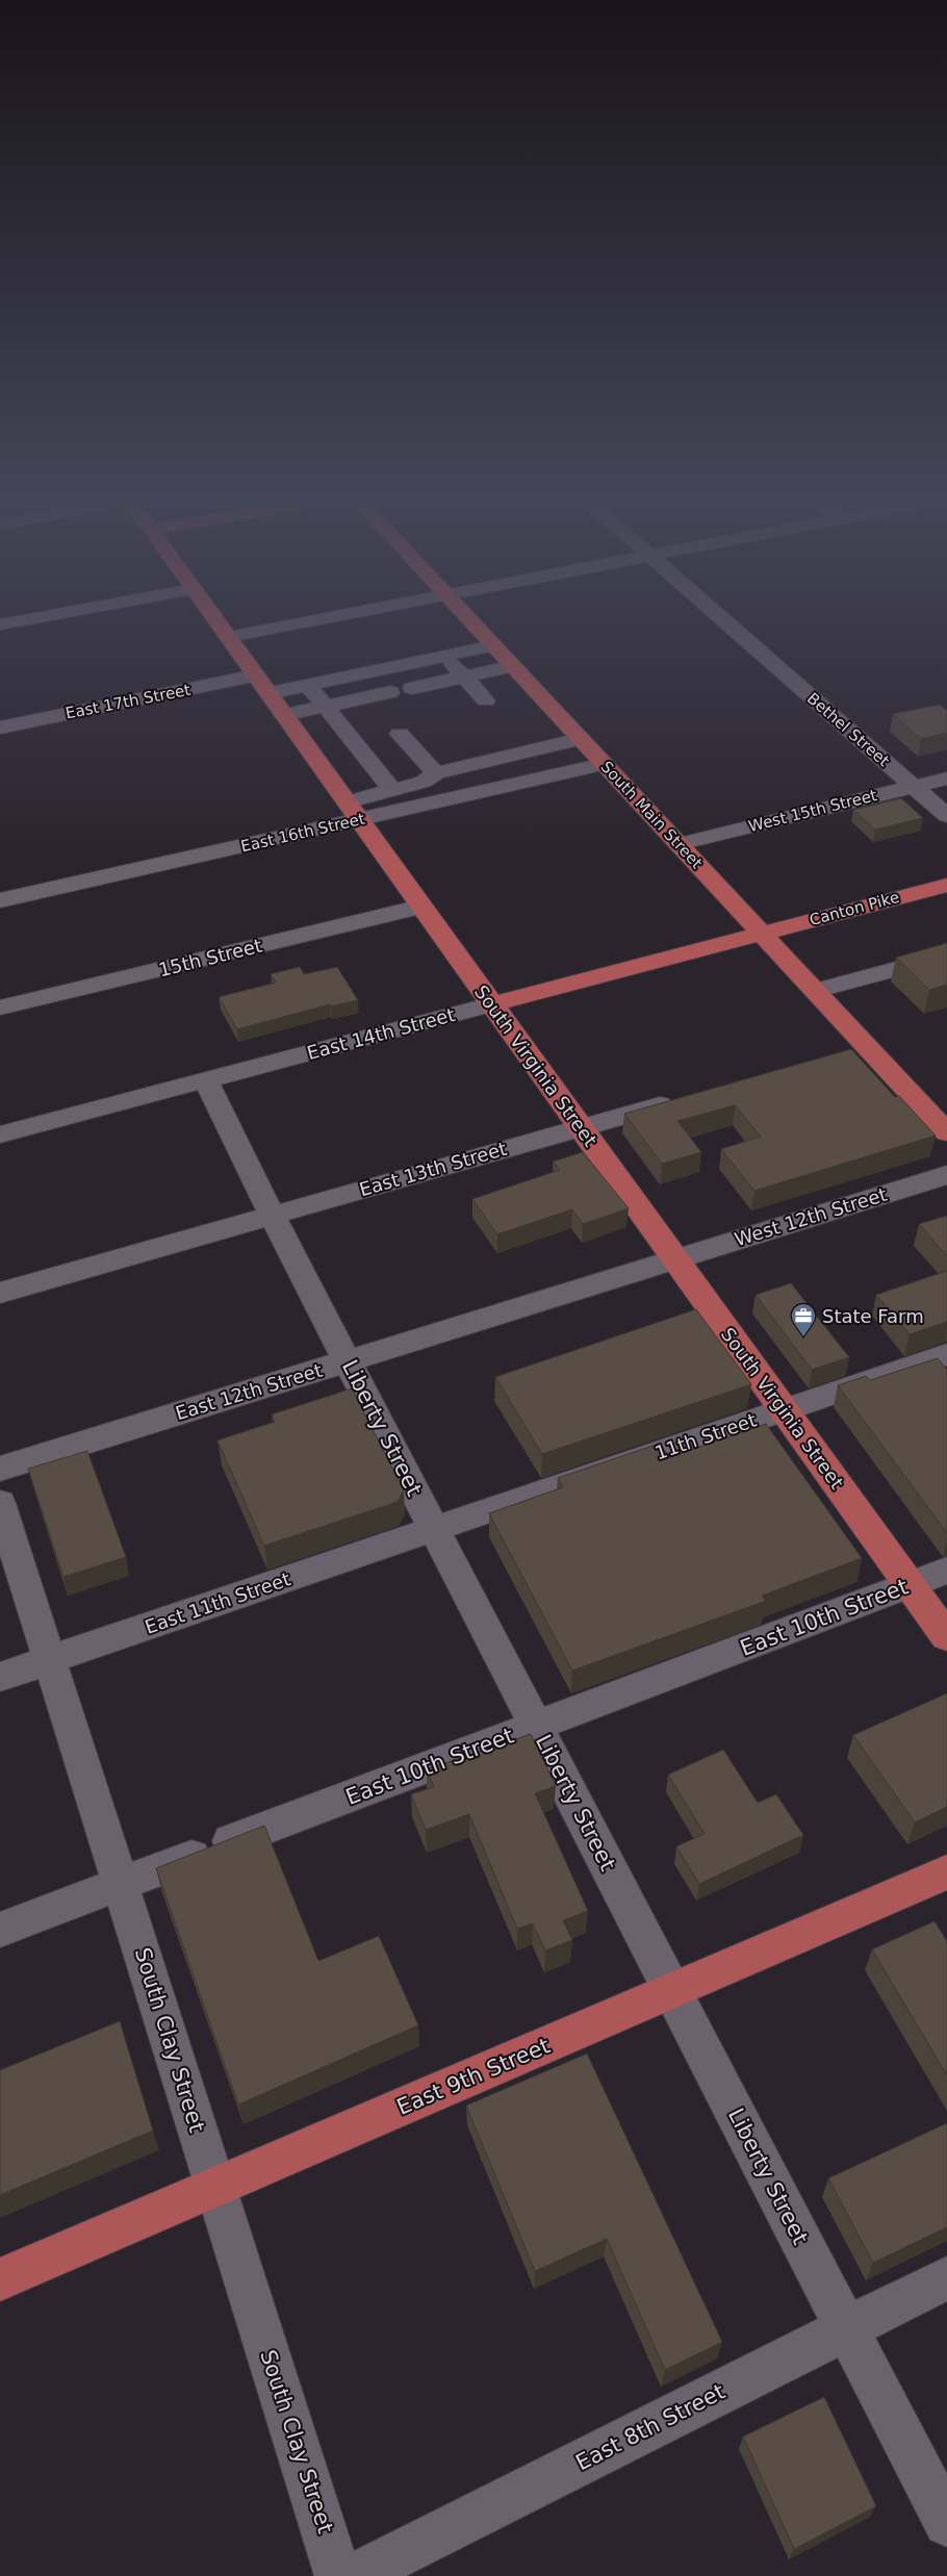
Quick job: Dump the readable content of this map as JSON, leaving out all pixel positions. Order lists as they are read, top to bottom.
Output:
{
  "streets": {
    "main road": [
      "South Main Street",
      "Canton Pike",
      "East 14th Street",
      "South Virginia Street",
      "East 9th Street"
    ],
    "street": [
      "East 17th Street",
      "Bethel Street",
      "West 15th Street",
      "East 16th Street",
      "15th Street",
      "East 13th Street",
      "West 12th Street",
      "East 12th Street",
      "Liberty Street",
      "11th Street",
      "East 11th Street",
      "East 10th Street",
      "South Clay Street",
      "East 8th Street"
    ]
  },
  "crossings": [
    ["East 17th Street", "South Main Street"],
    ["East 17th Street", "South Virginia Street"],
    ["Bethel Street", "West 15th Street"],
    ["West 15th Street", "South Main Street"],
    ["South Main Street", "East 16th Street"],
    ["South Main Street", "Canton Pike"],
    ["South Main Street", "East 14th Street"],
    ["East 16th Street", "South Virginia Street"],
    ["Canton Pike", "East 14th Street"],
    ["15th Street", "South Virginia Street"],
    ["East 14th Street", "South Virginia Street"],
    ["East 14th Street", "Liberty Street"],
    ["South Virginia Street", "East 13th Street"],
    ["South Virginia Street", "West 12th Street"],
    ["South Virginia Street", "East 12th Street"],
    ["South Virginia Street", "11th Street"],
    ["South Virginia Street", "East 10th Street"],
    ["East 13th Street", "Liberty Street"],
    ["West 12th Street", "East 12th Street"],
    ["East 12th Street", "Liberty Street"],
    ["Liberty Street", "11th Street"],
    ["Liberty Street", "East 11th Street"],
    ["Liberty Street", "East 10th Street"],
    ["Liberty Street", "East 9th Street"],
    ["Liberty Street", "East 8th Street"],
    ["11th Street", "East 11th Street"],
    ["East 11th Street", "South Clay Street"],
    ["East 10th Street", "South Clay Street"],
    ["South Clay Street", "East 9th Street"]
  ],
  "places": {
    "office": ["State Farm"]
  }
}
